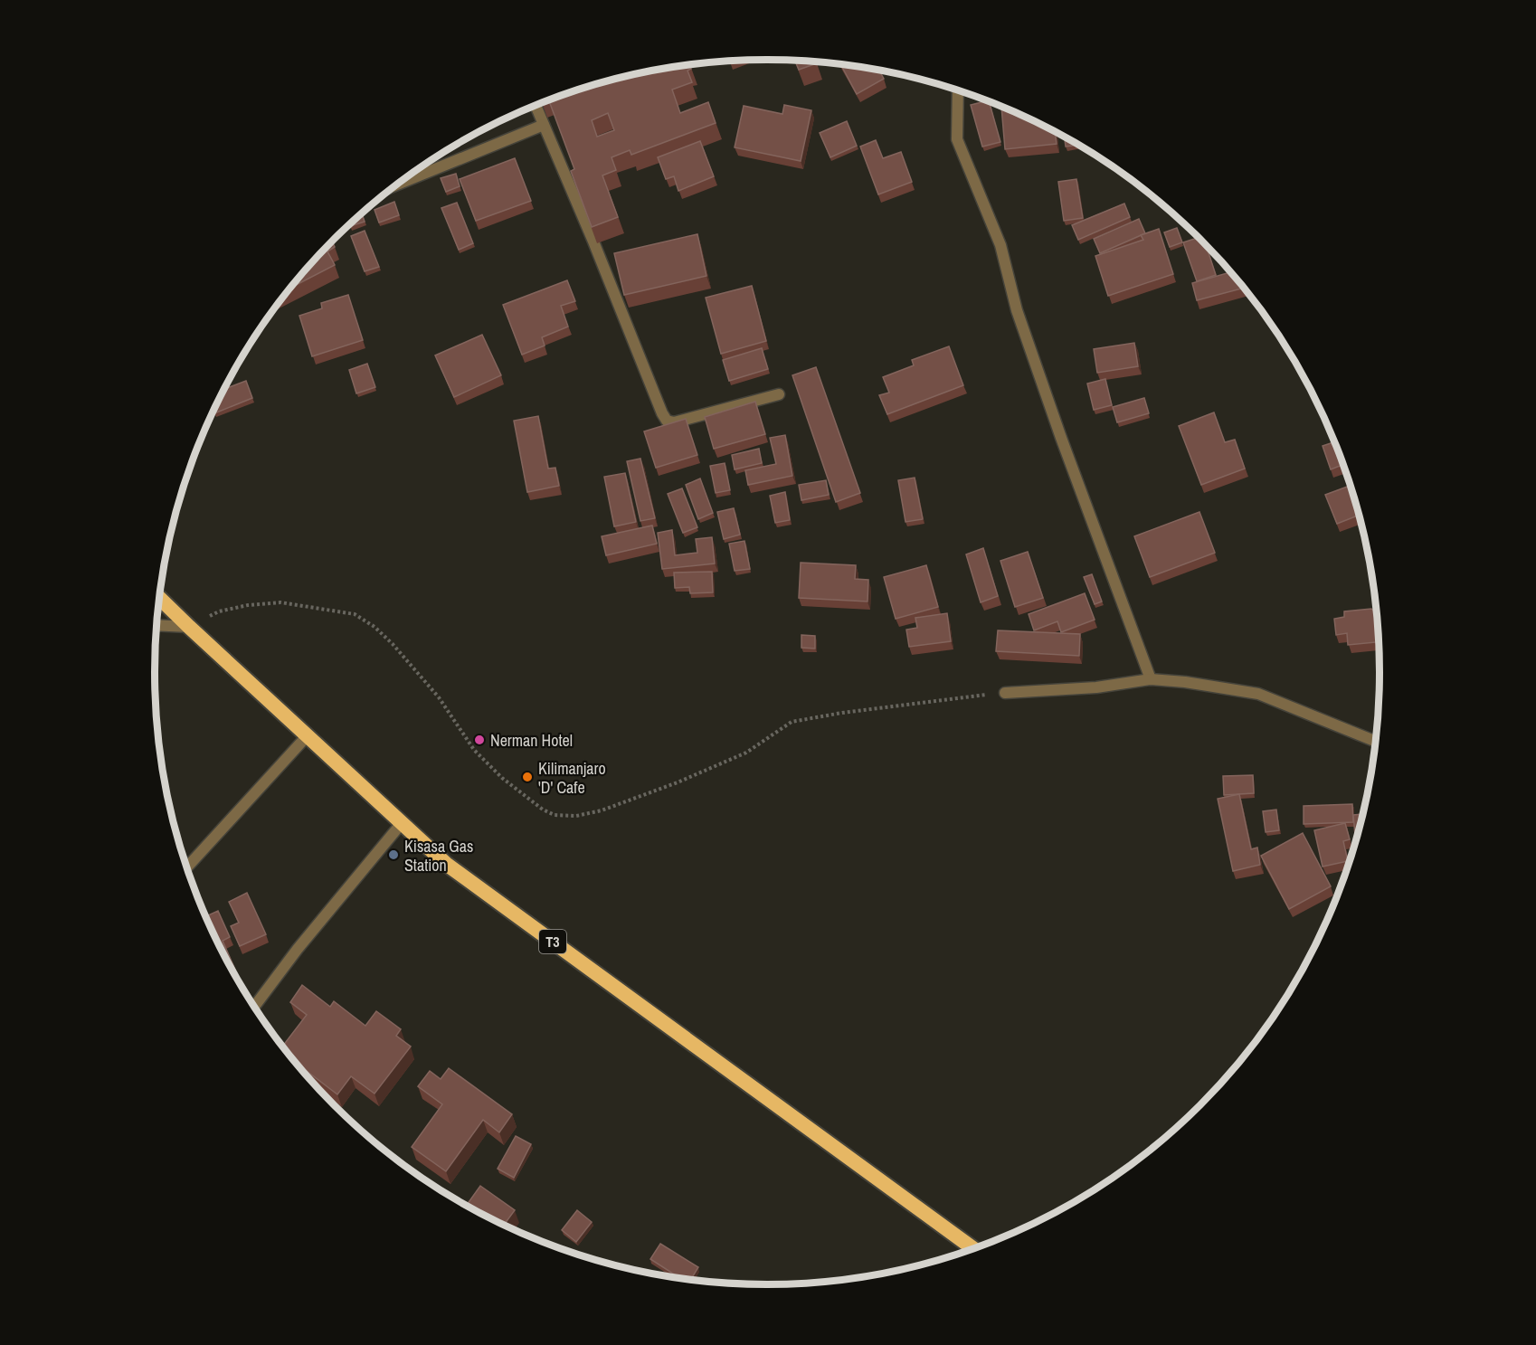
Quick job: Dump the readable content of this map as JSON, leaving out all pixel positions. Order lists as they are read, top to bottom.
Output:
{
  "streets": {
    "highway": ["T3"]
  },
  "places": ["Nerman Hotel", "Kilimanjaro 'D' Cafe", "Kisasa Gas Station"]
}
